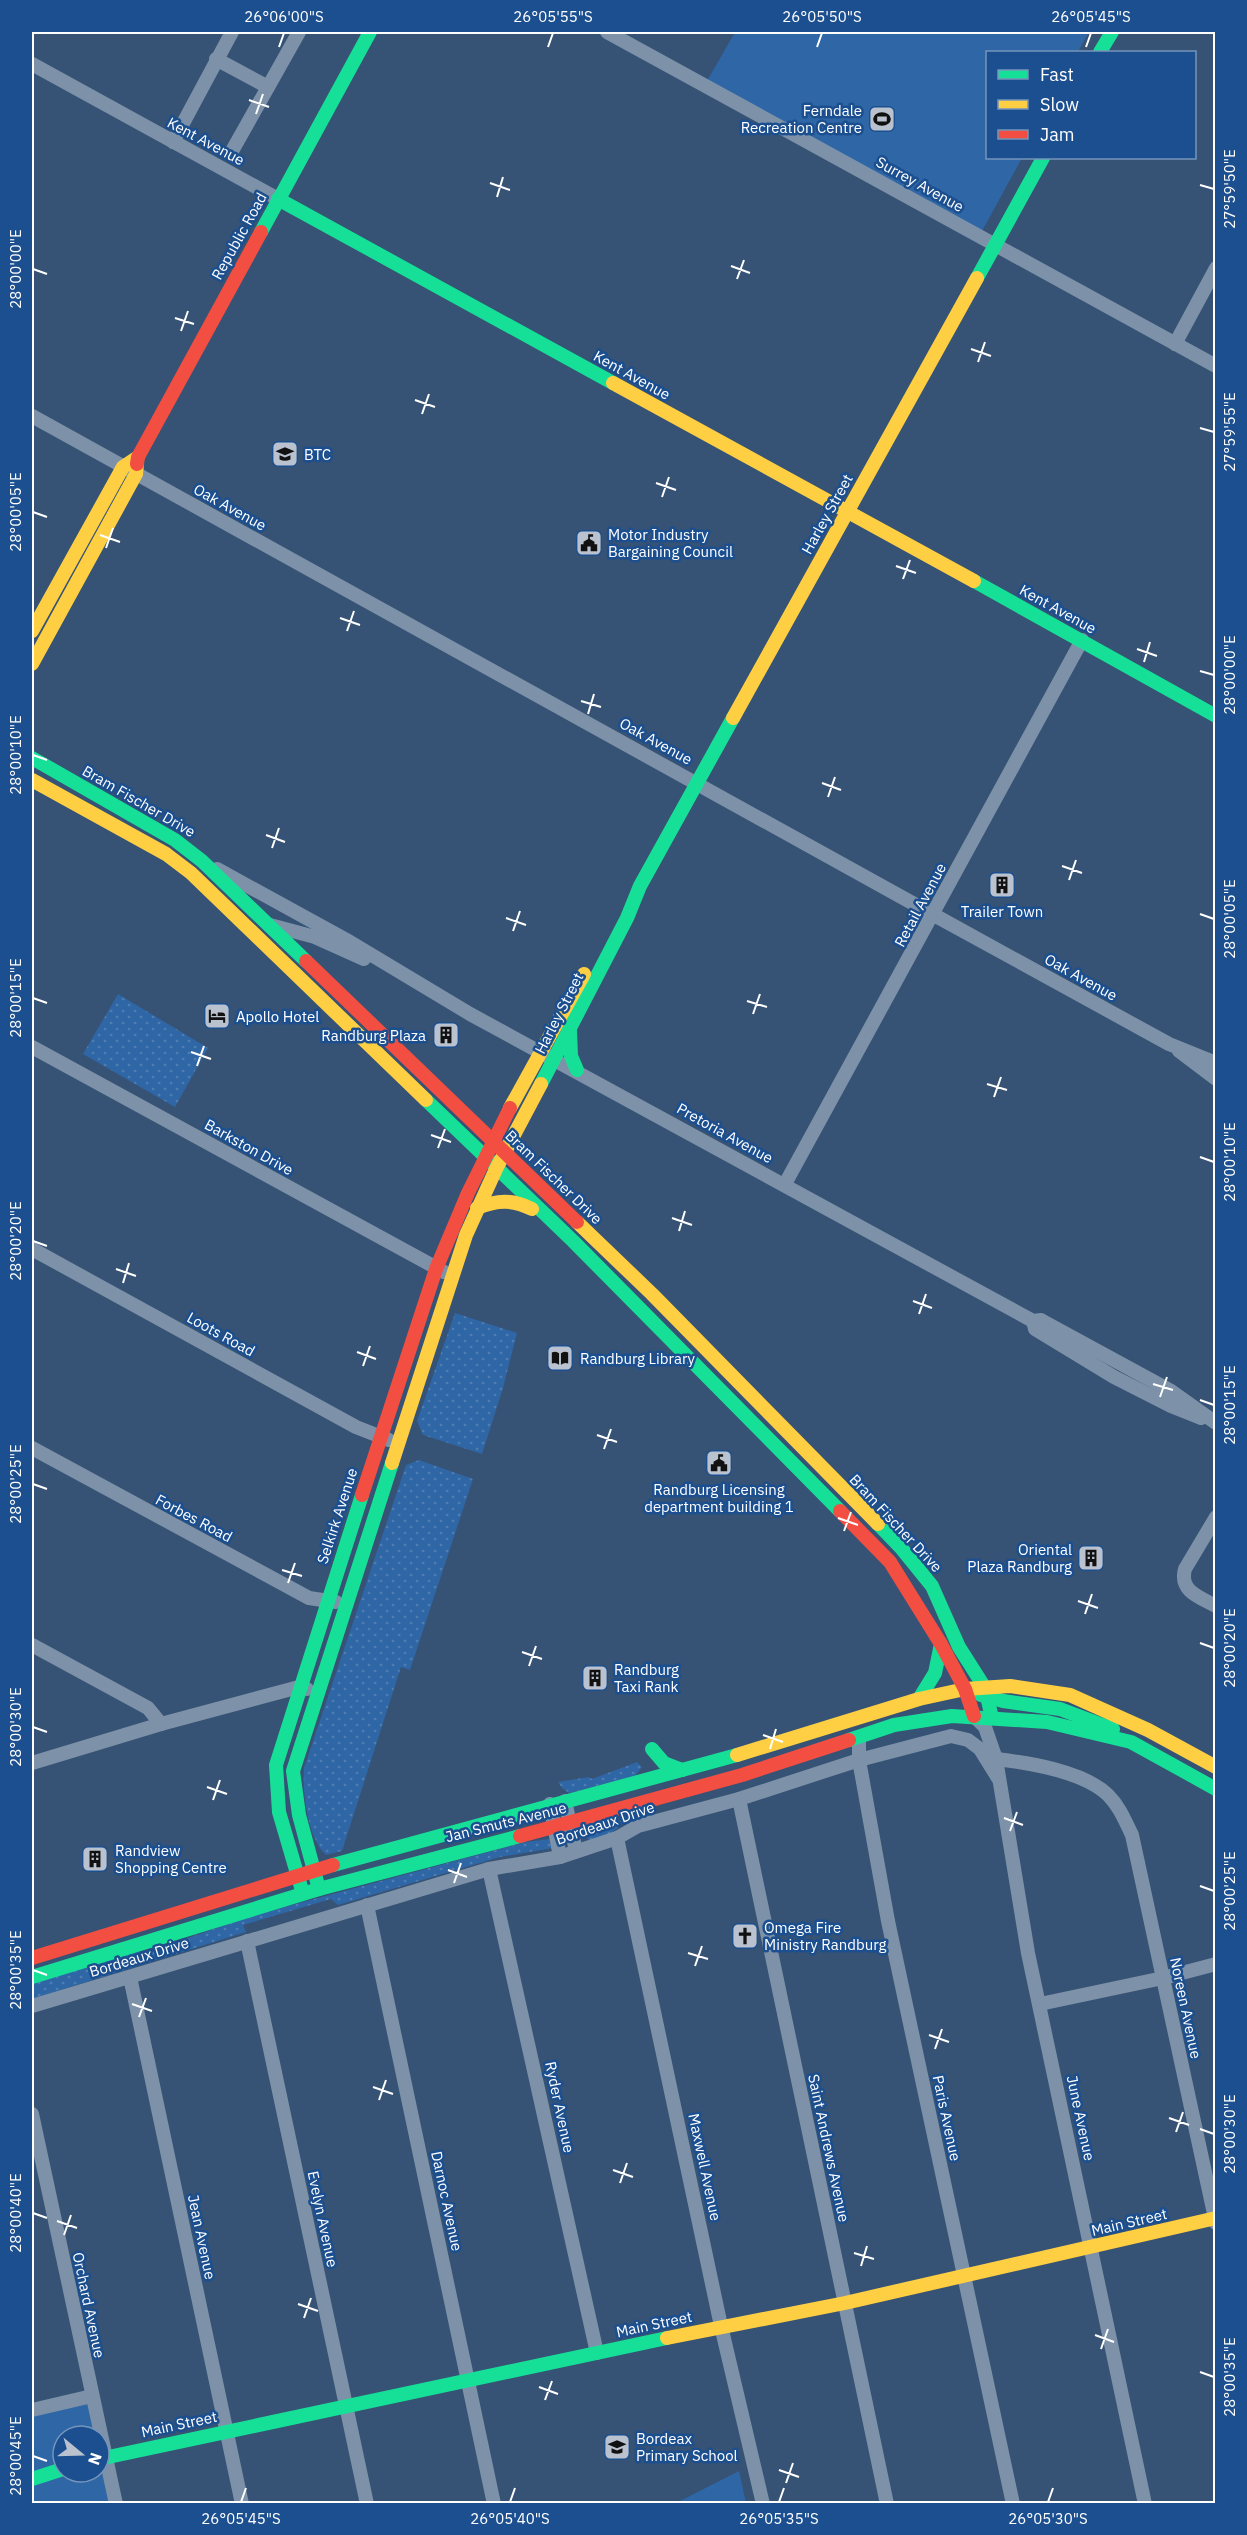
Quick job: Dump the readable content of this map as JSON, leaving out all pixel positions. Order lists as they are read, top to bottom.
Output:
{
  "streets": {
    "main road": [
      "Kent Avenue",
      "Republic Road",
      "Harley Street",
      "Bram Fischer Drive",
      "Selkirk Avenue",
      "Jan Smuts Avenue",
      "Main Street"
    ],
    "street": [
      "Surrey Avenue",
      "Oak Avenue",
      "Retail Avenue",
      "Pretoria Avenue",
      "Barkston Drive",
      "Loots Road",
      "Forbes Road",
      "Bordeaux Drive",
      "Noreen Avenue",
      "Ryder Avenue",
      "Paris Avenue",
      "June Avenue",
      "Saint Andrews Avenue",
      "Maxwell Avenue",
      "Darnoc Avenue",
      "Evelyn Avenue",
      "Jean Avenue",
      "Orchard Avenue"
    ]
  },
  "crossings": [
    ["Kent Avenue", "Republic Road"],
    ["Kent Avenue", "Harley Street"],
    ["Kent Avenue", "Retail Avenue"],
    ["Surrey Avenue", "Harley Street"],
    ["Republic Road", "Oak Avenue"],
    ["Oak Avenue", "Harley Street"],
    ["Oak Avenue", "Retail Avenue"],
    ["Harley Street", "Bram Fischer Drive"],
    ["Harley Street", "Pretoria Avenue"],
    ["Harley Street", "Selkirk Avenue"],
    ["Bram Fischer Drive", "Pretoria Avenue"],
    ["Bram Fischer Drive", "Jan Smuts Avenue"],
    ["Bram Fischer Drive", "June Avenue"],
    ["Retail Avenue", "Pretoria Avenue"],
    ["Barkston Drive", "Selkirk Avenue"],
    ["Loots Road", "Selkirk Avenue"],
    ["Selkirk Avenue", "Forbes Road"],
    ["Selkirk Avenue", "Jan Smuts Avenue"],
    ["Jan Smuts Avenue", "Paris Avenue"],
    ["Jan Smuts Avenue", "June Avenue"],
    ["Bordeaux Drive", "Ryder Avenue"],
    ["Bordeaux Drive", "Paris Avenue"],
    ["Bordeaux Drive", "June Avenue"],
    ["Bordeaux Drive", "Saint Andrews Avenue"],
    ["Bordeaux Drive", "Maxwell Avenue"],
    ["Bordeaux Drive", "Darnoc Avenue"],
    ["Bordeaux Drive", "Evelyn Avenue"],
    ["Bordeaux Drive", "Jean Avenue"],
    ["Noreen Avenue", "June Avenue"],
    ["Noreen Avenue", "Main Street"],
    ["Ryder Avenue", "Main Street"],
    ["Paris Avenue", "Main Street"],
    ["June Avenue", "Main Street"],
    ["Saint Andrews Avenue", "Main Street"],
    ["Maxwell Avenue", "Main Street"],
    ["Darnoc Avenue", "Main Street"],
    ["Evelyn Avenue", "Main Street"],
    ["Main Street", "Jean Avenue"]
  ],
  "places": {
    "sports": ["Ferndale Recreation Centre"],
    "school or university": ["BTC", "Bordeax Primary School"],
    "public building": ["Motor Industry Bargaining Council", "Randburg Licensing department building 1"],
    "building": [
      "Trailer Town",
      "Randburg Plaza",
      "Oriental Plaza Randburg",
      "Randburg Taxi Rank",
      "Randview Shopping Centre"
    ],
    "hotel": ["Apollo Hotel"],
    "library": ["Randburg Library"],
    "church": ["Omega Fire Ministry Randburg"]
  },
  "legend": ["Fast", "Slow", "Jam"],
  "north": "right",
  "coordinates": [
    "26°06'00\"S",
    "26°05'55\"S",
    "26°05'50\"S",
    "26°05'45\"S",
    "27°59'50\"E",
    "28°00'00\"E",
    "27°59'55\"E",
    "28°00'05\"E",
    "28°00'10\"E",
    "28°00'15\"E",
    "28°00'20\"E",
    "28°00'25\"E",
    "28°00'30\"E",
    "28°00'35\"E",
    "28°00'40\"E",
    "28°00'45\"E",
    "26°05'40\"S",
    "26°05'35\"S",
    "26°05'30\"S"
  ]
}
